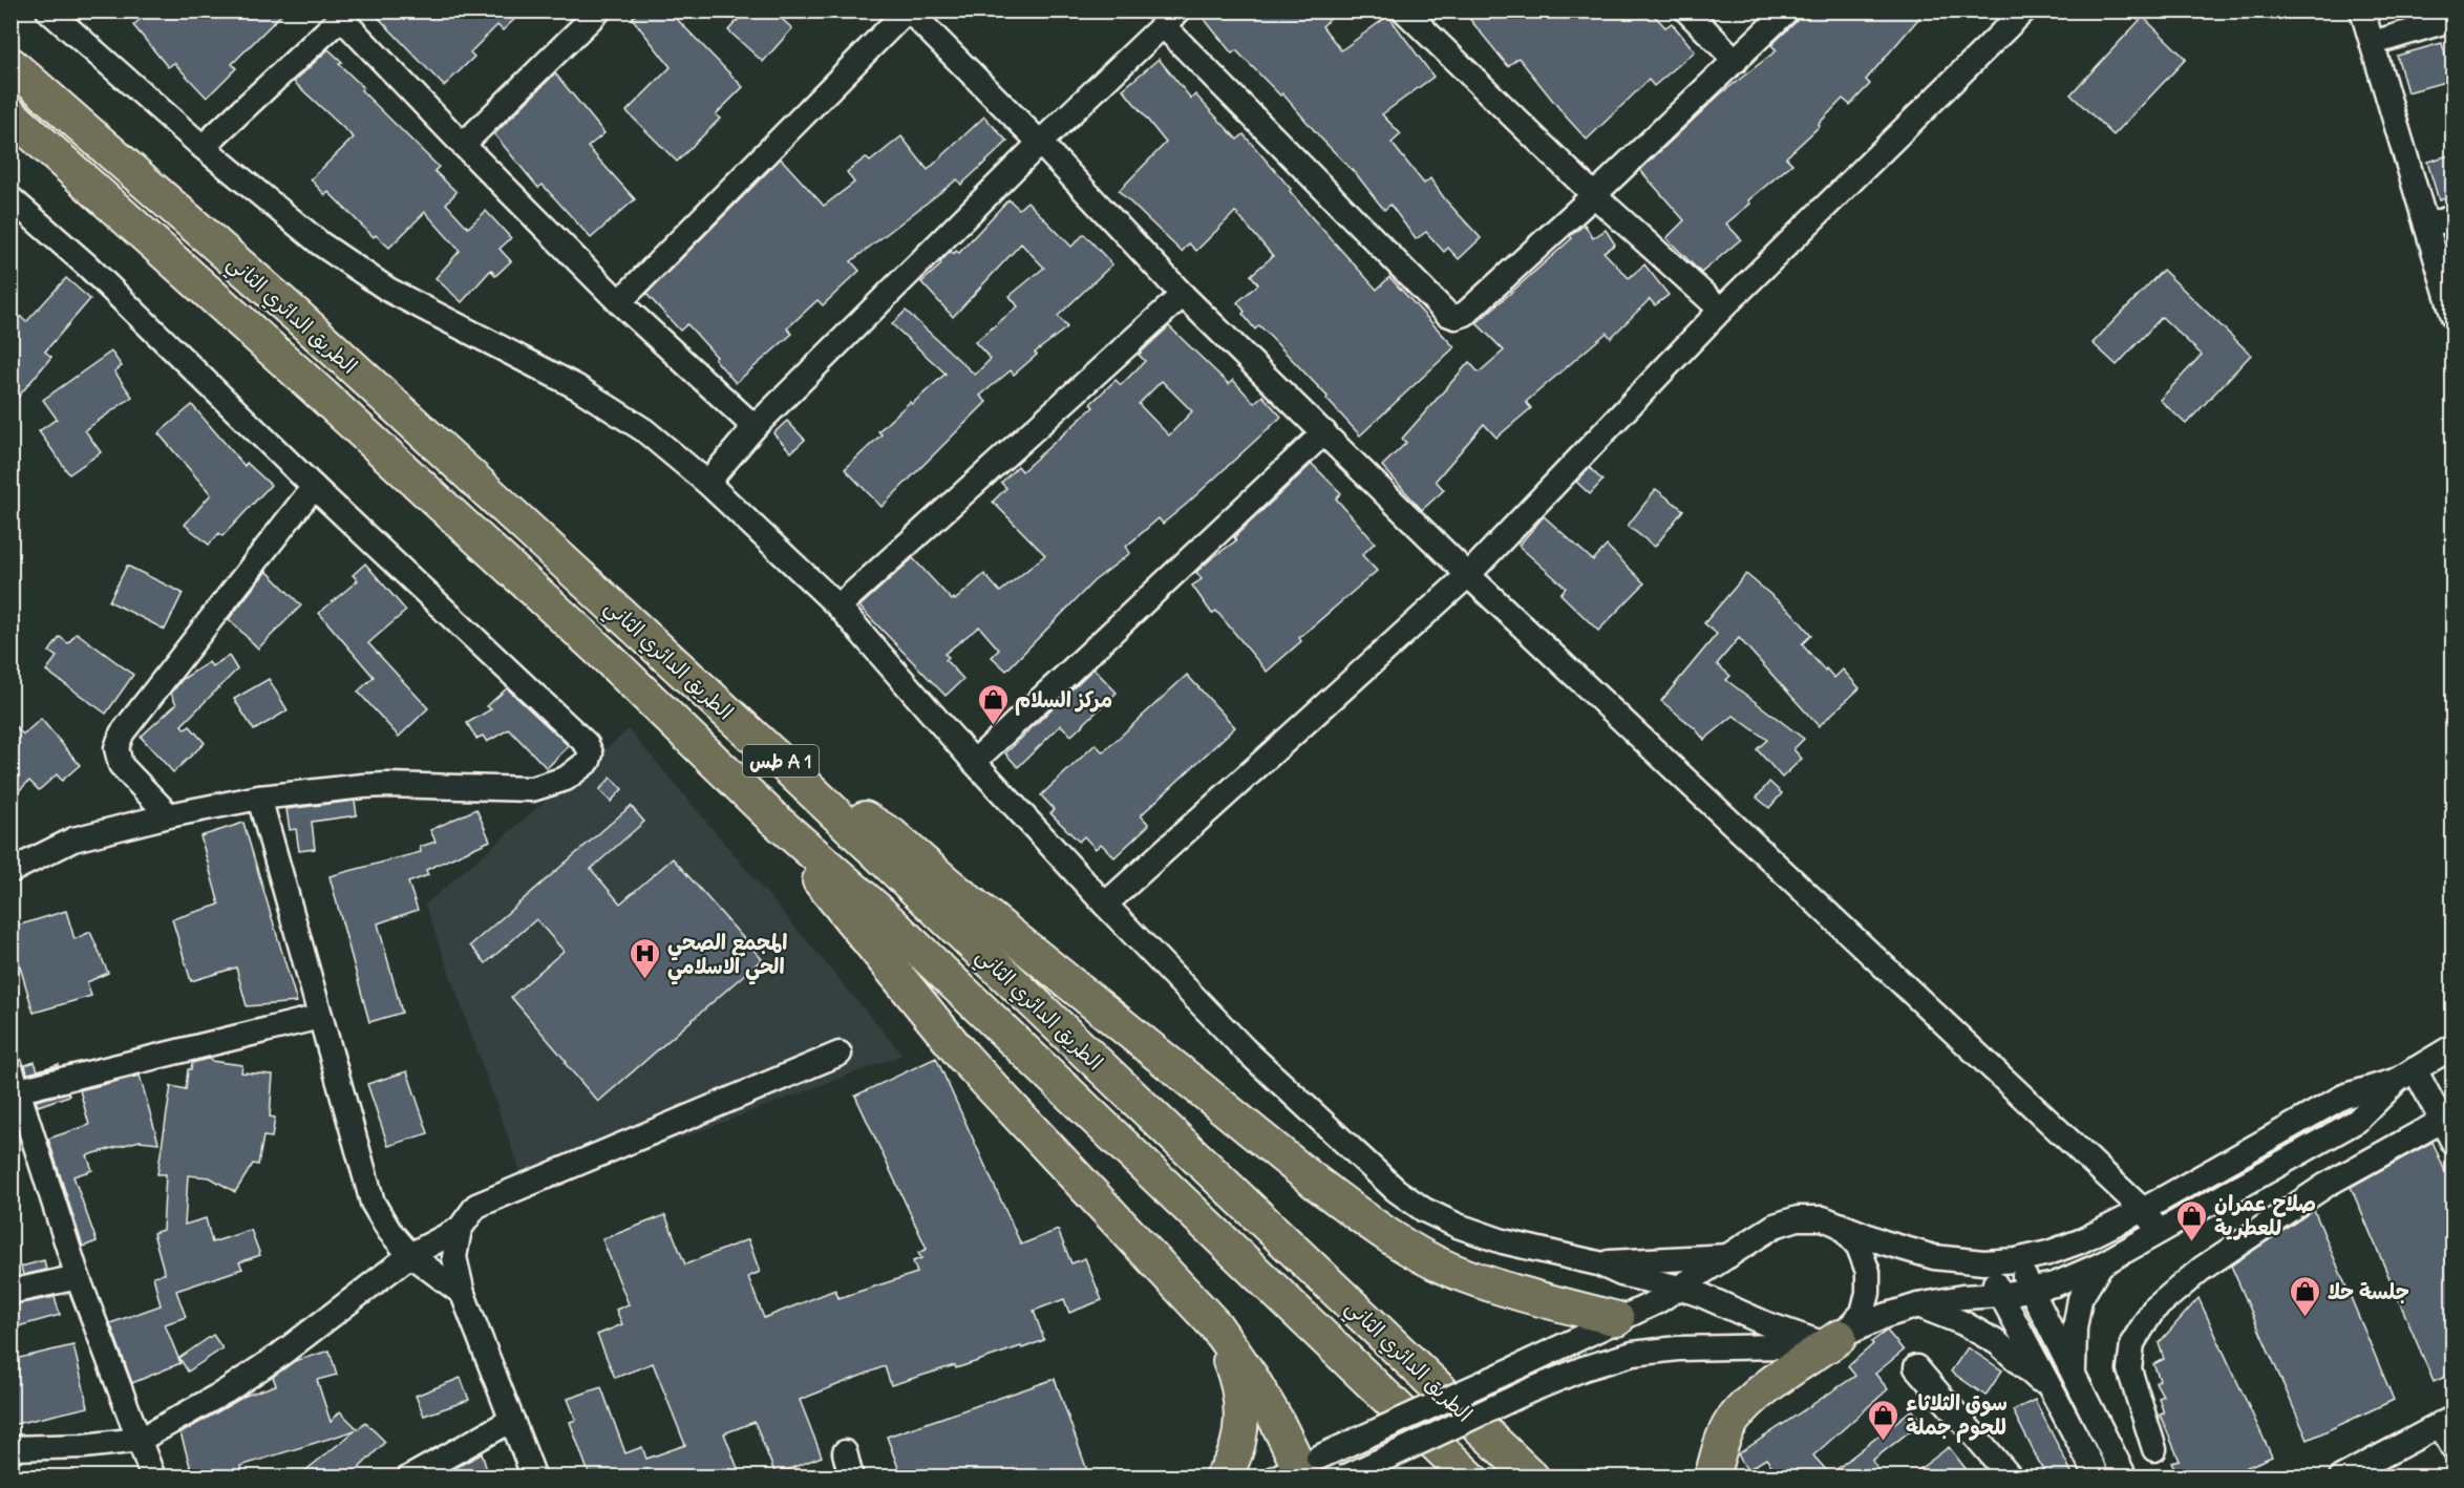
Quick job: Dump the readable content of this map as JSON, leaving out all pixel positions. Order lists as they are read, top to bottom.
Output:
{
  "streets": {
    "highway": ["الطريق الدائري الثاني", "طس A 1"]
  },
  "places": {
    "shop": [
      "مركز السلام",
      "صلاح عمران للعطرية",
      "جلسة حلا",
      "سوق الثلاثاء للحوم جملة"
    ],
    "hospital": ["المجمع الصحي الحي الاسلامي"]
  }
}
